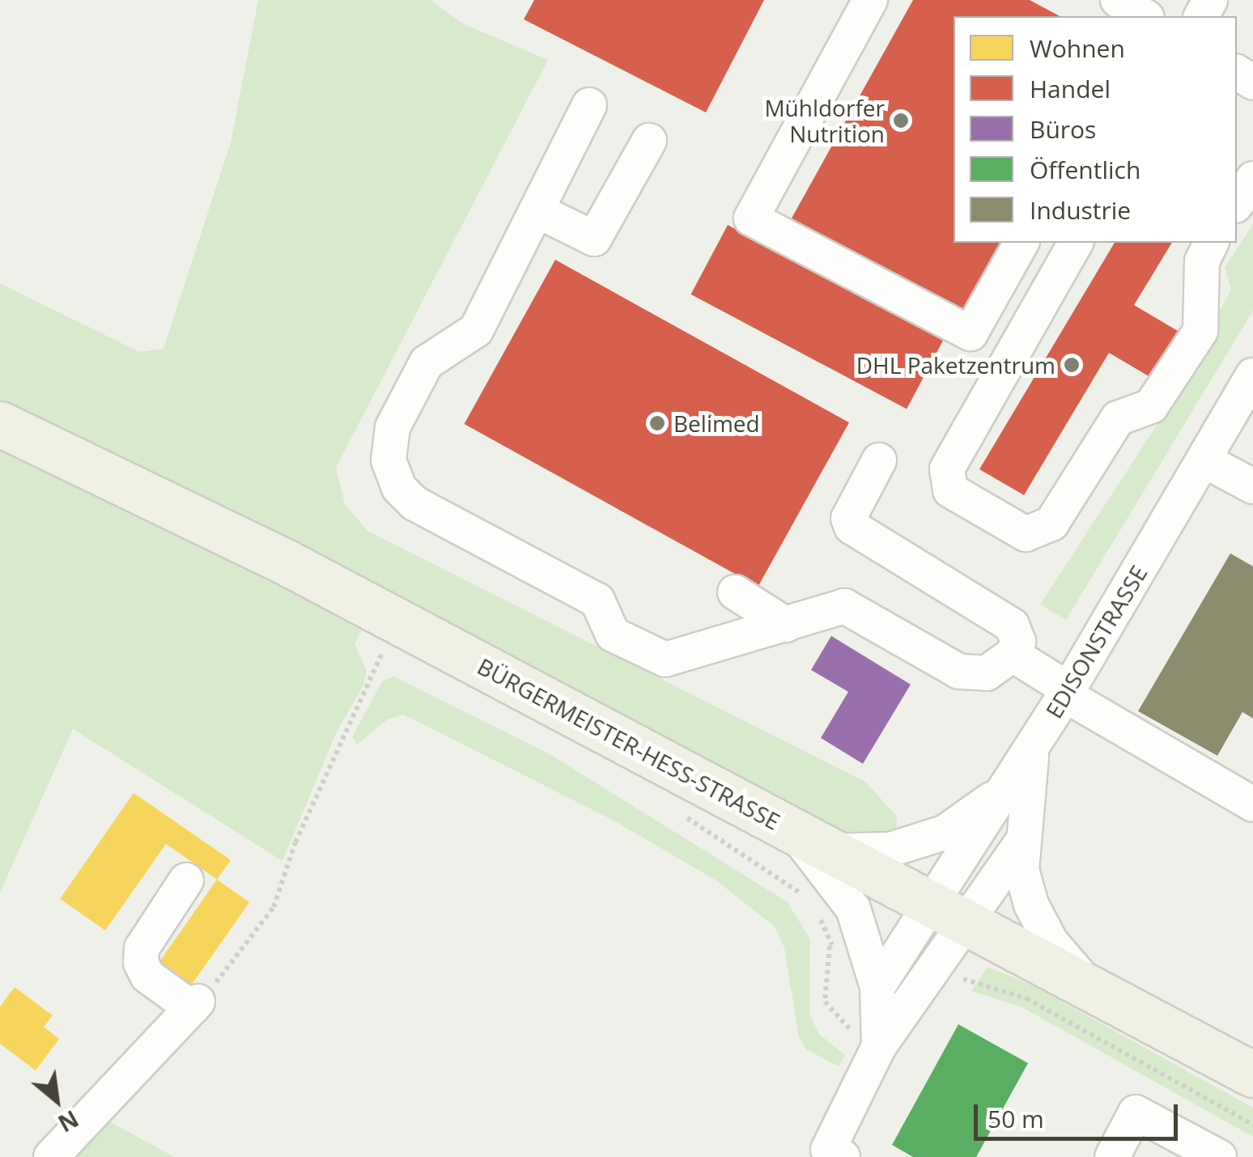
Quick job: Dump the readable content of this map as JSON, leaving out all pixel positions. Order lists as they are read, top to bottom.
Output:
{
  "streets": {
    "main road": ["BÜRGERMEISTER-HESS-STRASSE"],
    "street": ["EDISONSTRASSE"]
  },
  "crossings": [
    ["EDISONSTRASSE", "BÜRGERMEISTER-HESS-STRASSE"]
  ],
  "places": ["Mühldorfer Nutrition", "DHL Paketzentrum", "Belimed"],
  "legend": [
    "Wohnen",
    "Handel",
    "Büros",
    "Öffentlich",
    "Industrie"
  ],
  "scale_bar": "50 m",
  "north": "bottom right"
}
